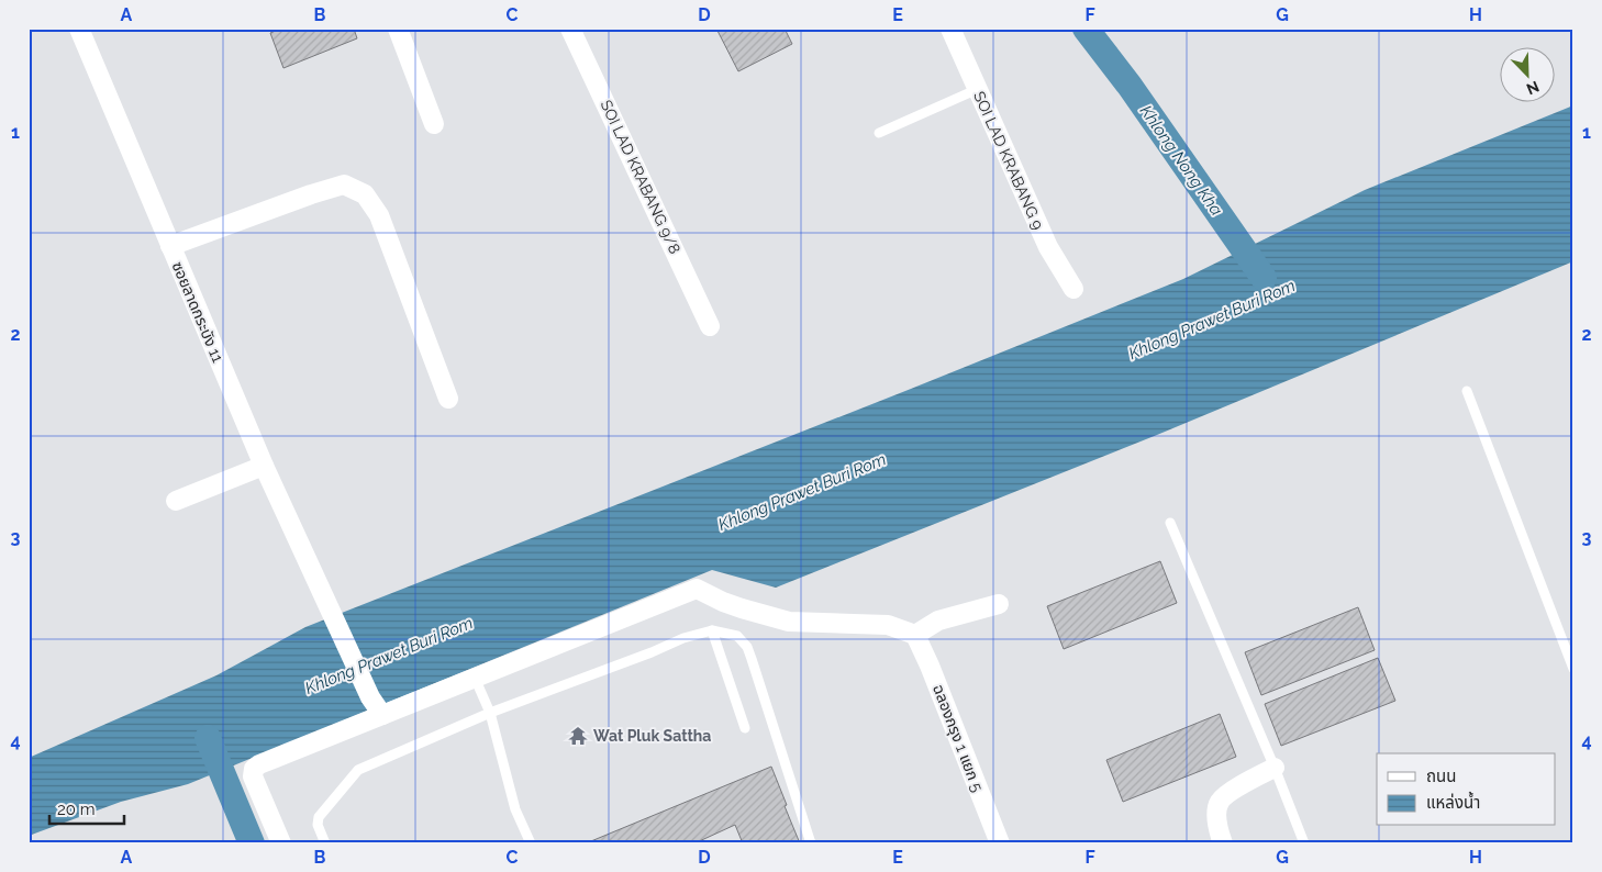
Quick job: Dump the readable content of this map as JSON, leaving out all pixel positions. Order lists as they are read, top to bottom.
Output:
{
  "streets": {
    "street": [
      "SOI LAD KRABANG 9",
      "SOI LAD KRABANG 9/8",
      "ซอยลาดกระบัง 11",
      "ฉลองกรุง 1 แยก 5"
    ]
  },
  "water": ["Khlong Nong Kha", "Khlong Prawet Buri Rom"],
  "places": {
    "temple": ["Wat Pluk Sattha"]
  },
  "legend": ["ถนน", "แหล่งน้ำ"],
  "scale_bar": "20 m",
  "north": "bottom right",
  "grid": {
    "columns": [
      "A",
      "B",
      "C",
      "D",
      "E",
      "F",
      "G",
      "H"
    ],
    "rows": [
      "1",
      "2",
      "3",
      "4"
    ]
  }
}
